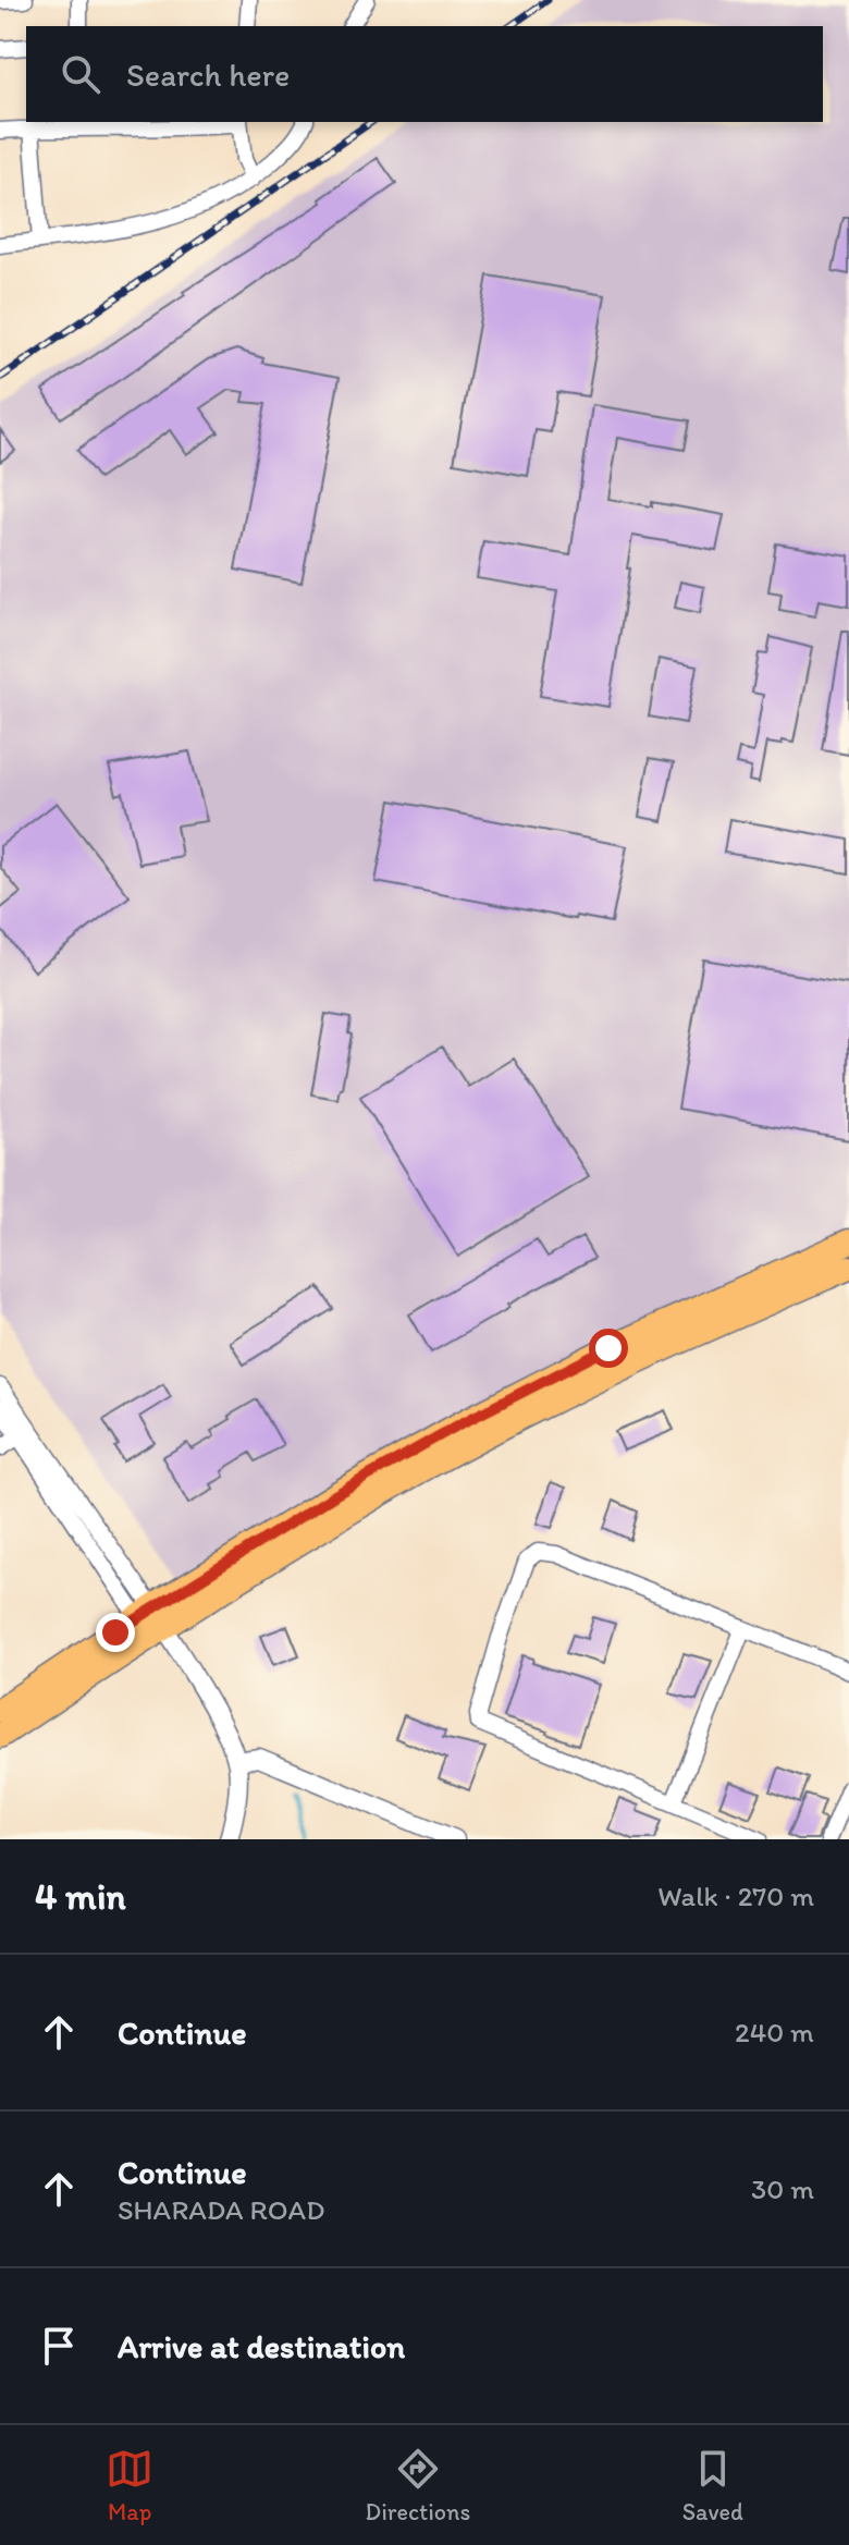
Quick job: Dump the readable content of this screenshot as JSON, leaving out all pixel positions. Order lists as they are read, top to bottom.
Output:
{
  "page": {
    "search": "Search here",
    "heading": ["4 min", "Walk · 270 m"],
    "list": [
      ["Continue", "240 m"],
      ["Continue", "SHARADA ROAD", "30 m"],
      "Arrive at destination"
    ],
    "nav": ["Map", "Directions", "Saved"]
  }
}
